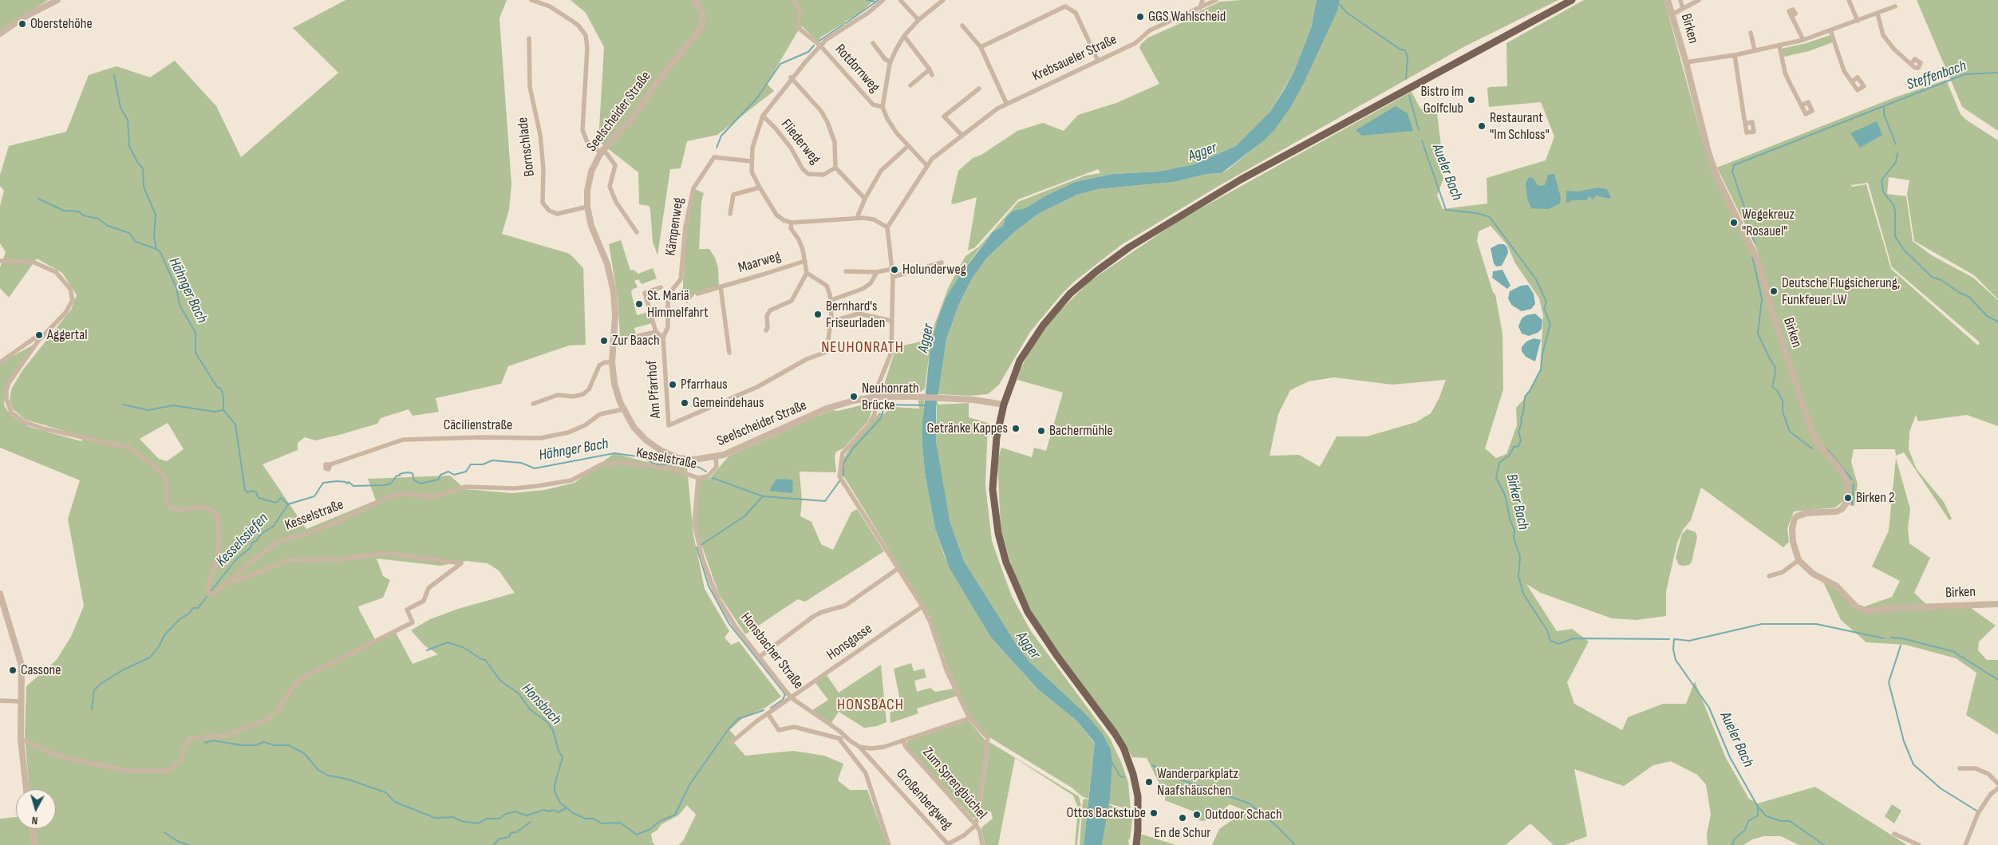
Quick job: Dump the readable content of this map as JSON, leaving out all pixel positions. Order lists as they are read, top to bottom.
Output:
{
  "streets": {
    "street": [
      "Birken",
      "Krebsaueler Straße",
      "Rotdornweg",
      "Seelscheider Straße",
      "Fliederweg",
      "Bornschlade",
      "Kämpenweg",
      "Maarweg",
      "Am Pfarrhof",
      "Cäcilienstraße",
      "Kesselstraße",
      "Honsgasse",
      "Honsbacher Straße",
      "Zum Sprengbüchel",
      "Großenbergweg"
    ]
  },
  "crossings": [
    ["Krebsaueler Straße", "Rotdornweg"],
    ["Seelscheider Straße", "Bornschlade"],
    ["Seelscheider Straße", "Cäcilienstraße"],
    ["Seelscheider Straße", "Kesselstraße"],
    ["Kämpenweg", "Am Pfarrhof"],
    ["Kesselstraße", "Honsbacher Straße"],
    ["Honsgasse", "Honsbacher Straße"],
    ["Honsbacher Straße", "Großenbergweg"],
    ["Zum Sprengbüchel", "Großenbergweg"]
  ],
  "districts": ["NEUHONRATH", "HONSBACH"],
  "water": [
    "Steffenbach",
    "Agger",
    "Aueler Bach",
    "Hähnger Bach",
    "Birker Bach",
    "Kesselssiefen",
    "Honsbach"
  ],
  "places": [
    "GGS Wahlscheid",
    "Oberstehöhe",
    "Bistro im Golfclub",
    "Restaurant \"Im Schloss\"",
    "Wegekreuz \"Rosauel\"",
    "Holunderweg",
    "Deutsche Flugsicherung, Funkfeuer LW",
    "St. Mariä Himmelfahrt",
    "Bernhard's Friseurladen",
    "Aggertal",
    "Zur Baach",
    "Pfarrhaus",
    "Neuhonrath Brücke",
    "Gemeindehaus",
    "Getränke Kappes",
    "Bachermühle",
    "Birken 2",
    "Cassone",
    "Wanderparkplatz Naafshäuschen",
    "Ottos Backstube",
    "Outdoor Schach",
    "En de Schur"
  ],
  "north": "bottom"
}
